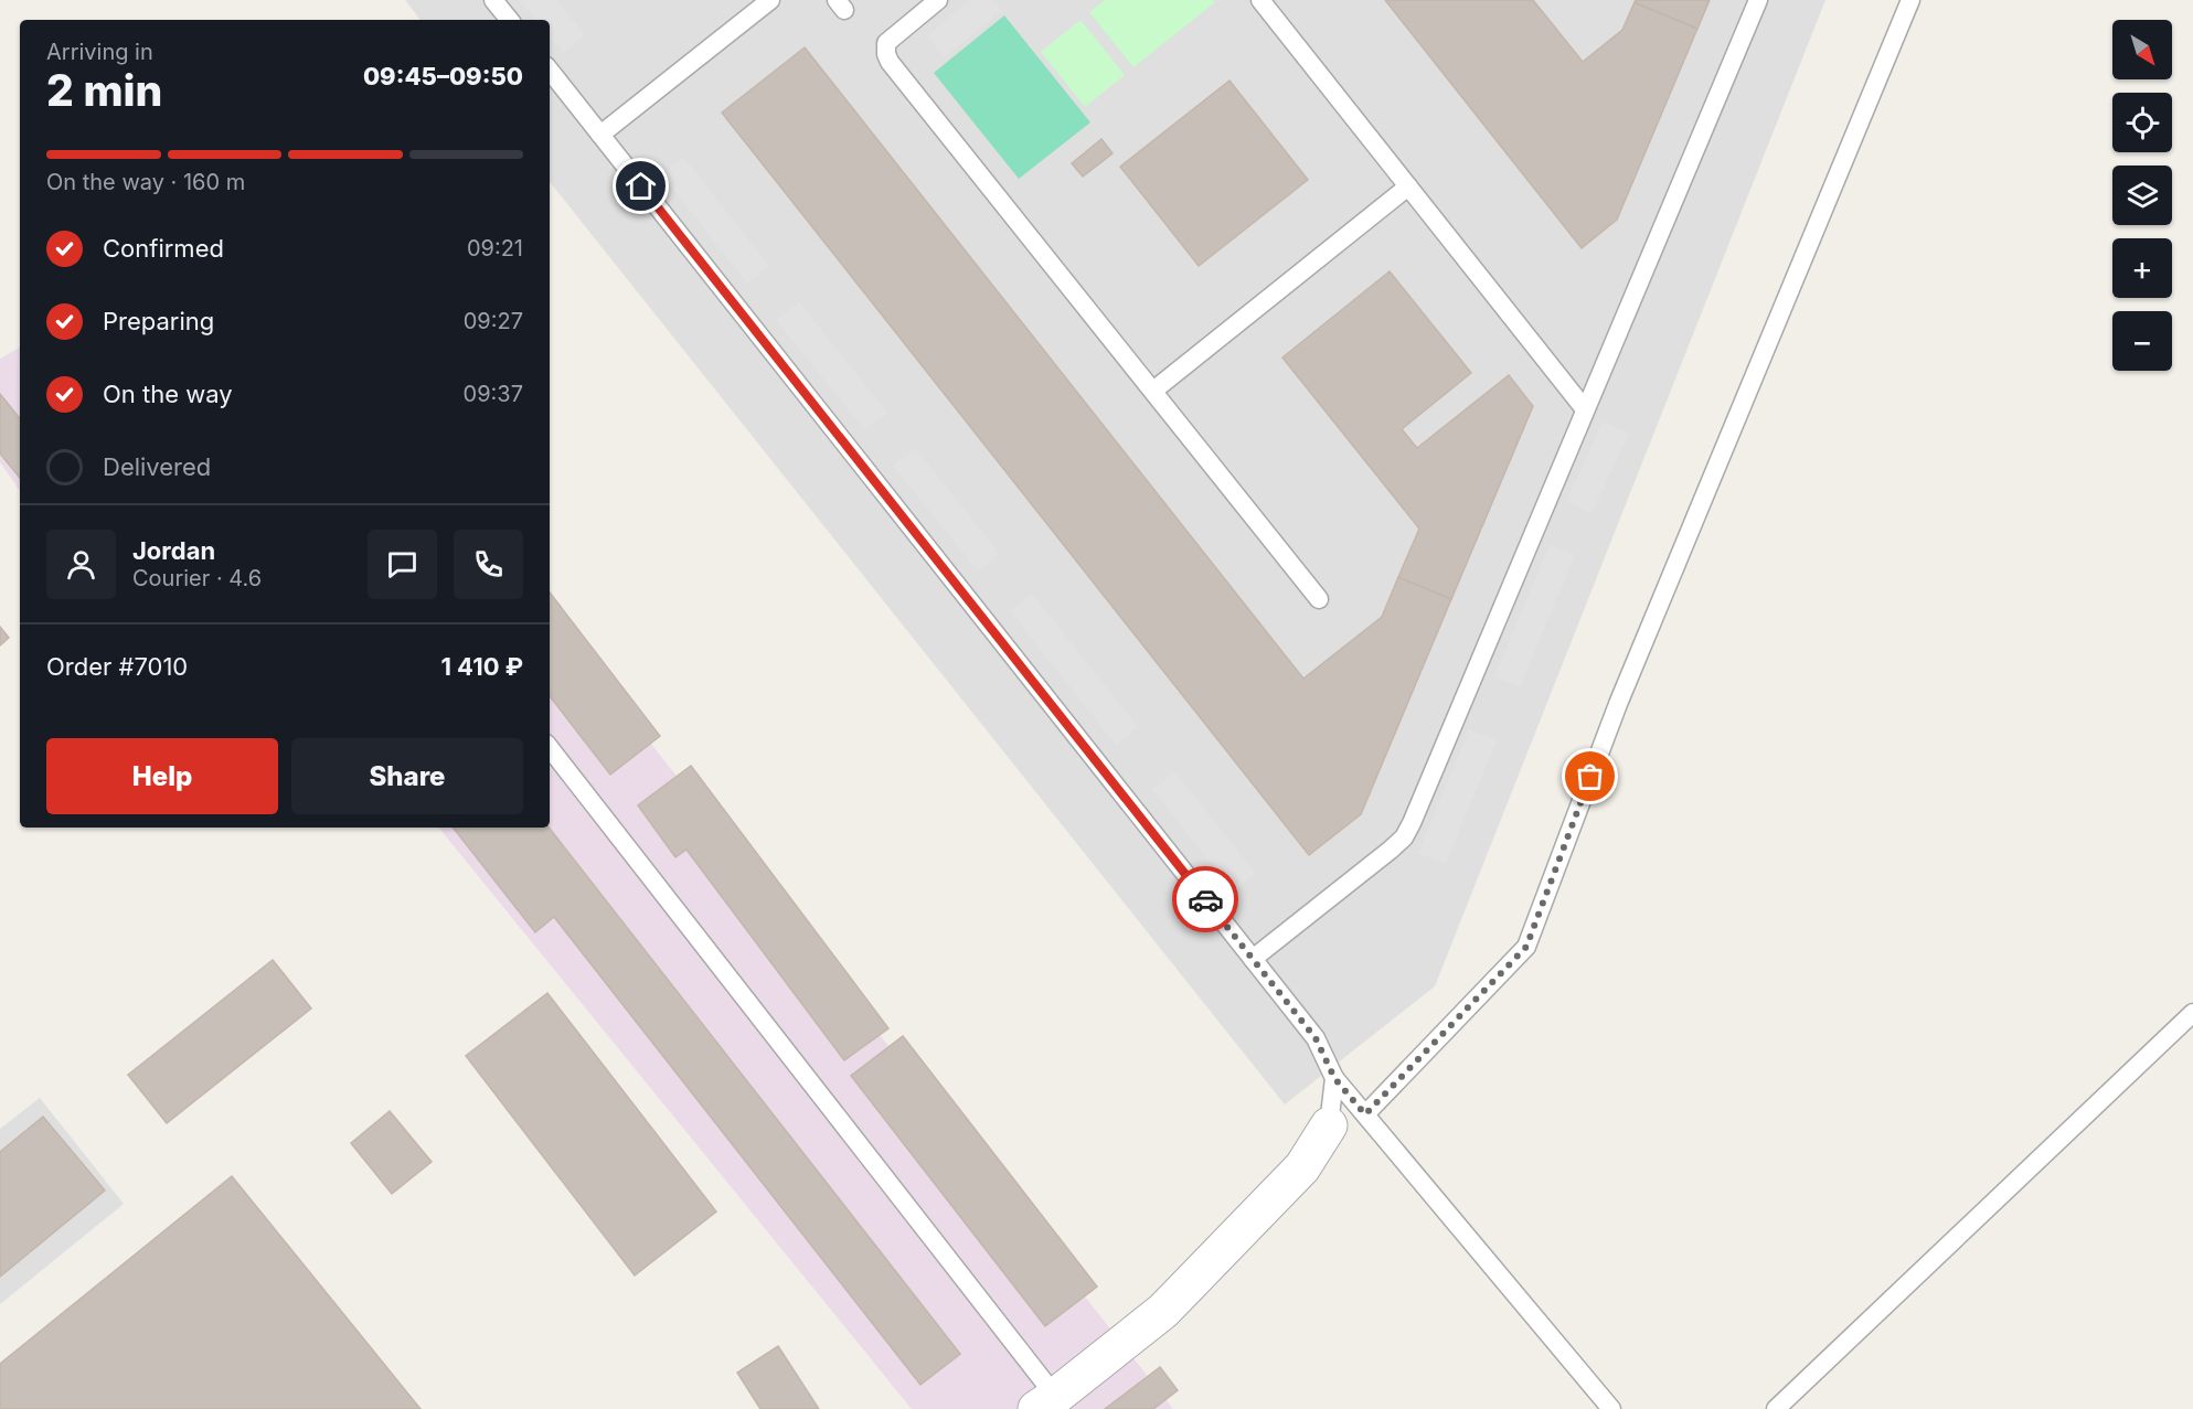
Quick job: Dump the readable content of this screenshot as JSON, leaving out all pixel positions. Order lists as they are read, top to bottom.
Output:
{
  "north": "bottom right",
  "page": {
    "map_buttons": ["+", "−"],
    "heading": ["2 min", "Arriving in", "09:45–09:50"],
    "panel": [
      "Jordan",
      "Courier · 4.6",
      "Order #7010",
      "1 410 ₽"
    ],
    "bar": "On the way · 160 m",
    "list": [
      ["Confirmed", "09:21"],
      ["Preparing", "09:27"],
      ["On the way", "09:37"],
      "Delivered"
    ],
    "buttons": ["Help", "Share"]
  }
}
